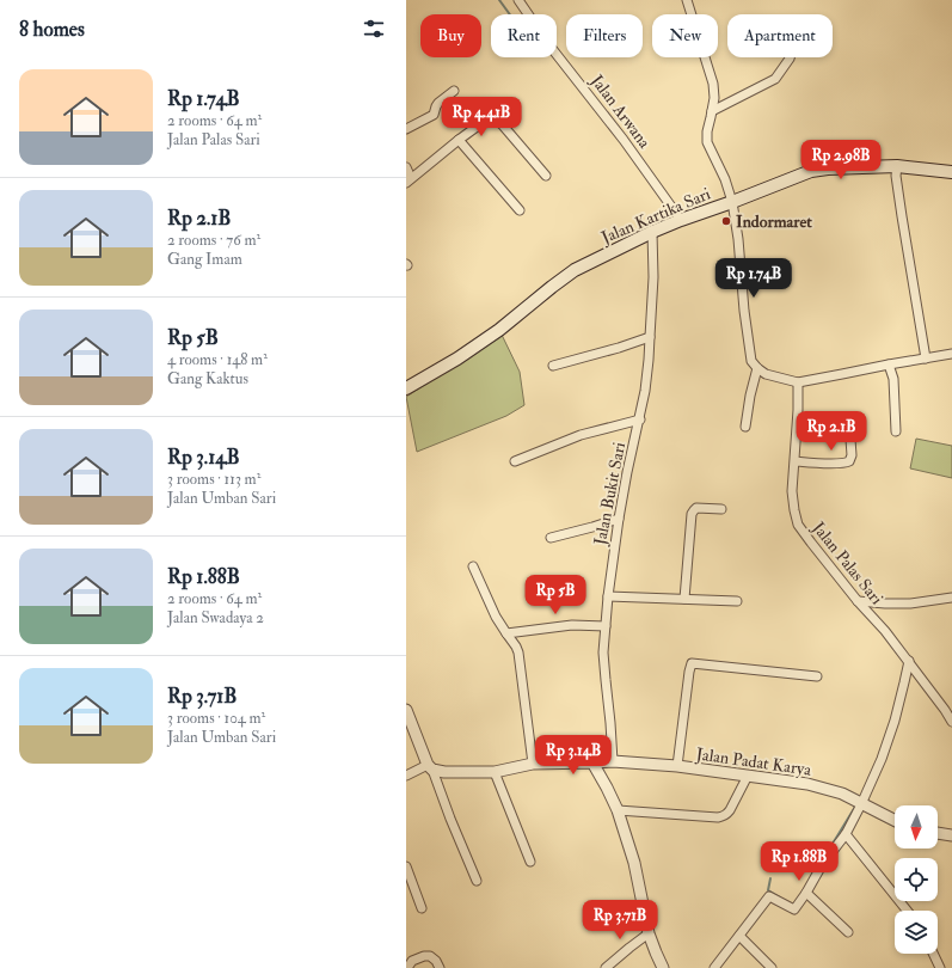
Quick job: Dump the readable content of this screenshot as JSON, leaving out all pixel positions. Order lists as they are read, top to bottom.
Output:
{
  "streets": {
    "main road": ["Jalan Kartika Sari"],
    "street": [
      "Jalan Arwana",
      "Jalan Bukit Sari",
      "Jalan Palas Sari",
      "Jalan Padat Karya"
    ]
  },
  "crossings": [
    ["Jalan Arwana", "Jalan Kartika Sari"],
    ["Jalan Kartika Sari", "Jalan Bukit Sari"],
    ["Jalan Bukit Sari", "Jalan Padat Karya"]
  ],
  "places": ["Indormaret"],
  "north": "bottom",
  "page": {
    "heading": "8 homes",
    "chip": [
      "Buy",
      "Rent",
      "Filters",
      "New",
      "Apartment"
    ],
    "list": [
      {
        "name": "Rp 1.74B",
        "note": "2 rooms · 64 m² · Jalan Palas Sari"
      },
      {
        "name": "Rp 2.1B",
        "note": "2 rooms · 76 m² · Gang Imam"
      },
      {
        "name": "Rp 5B",
        "note": "4 rooms · 148 m² · Gang Kaktus"
      },
      {
        "name": "Rp 3.14B",
        "note": "3 rooms · 113 m² · Jalan Umban Sari"
      },
      {
        "name": "Rp 1.88B",
        "note": "2 rooms · 64 m² · Jalan Swadaya 2"
      },
      {
        "name": "Rp 3.71B",
        "note": "3 rooms · 104 m² · Jalan Umban Sari"
      }
    ],
    "price": [
      "Rp 4.41B",
      "Rp 2.98B",
      "Rp 1.74B",
      "Rp 2.1B",
      "Rp 5B",
      "Rp 3.14B",
      "Rp 1.88B",
      "Rp 3.71B"
    ]
  }
}
